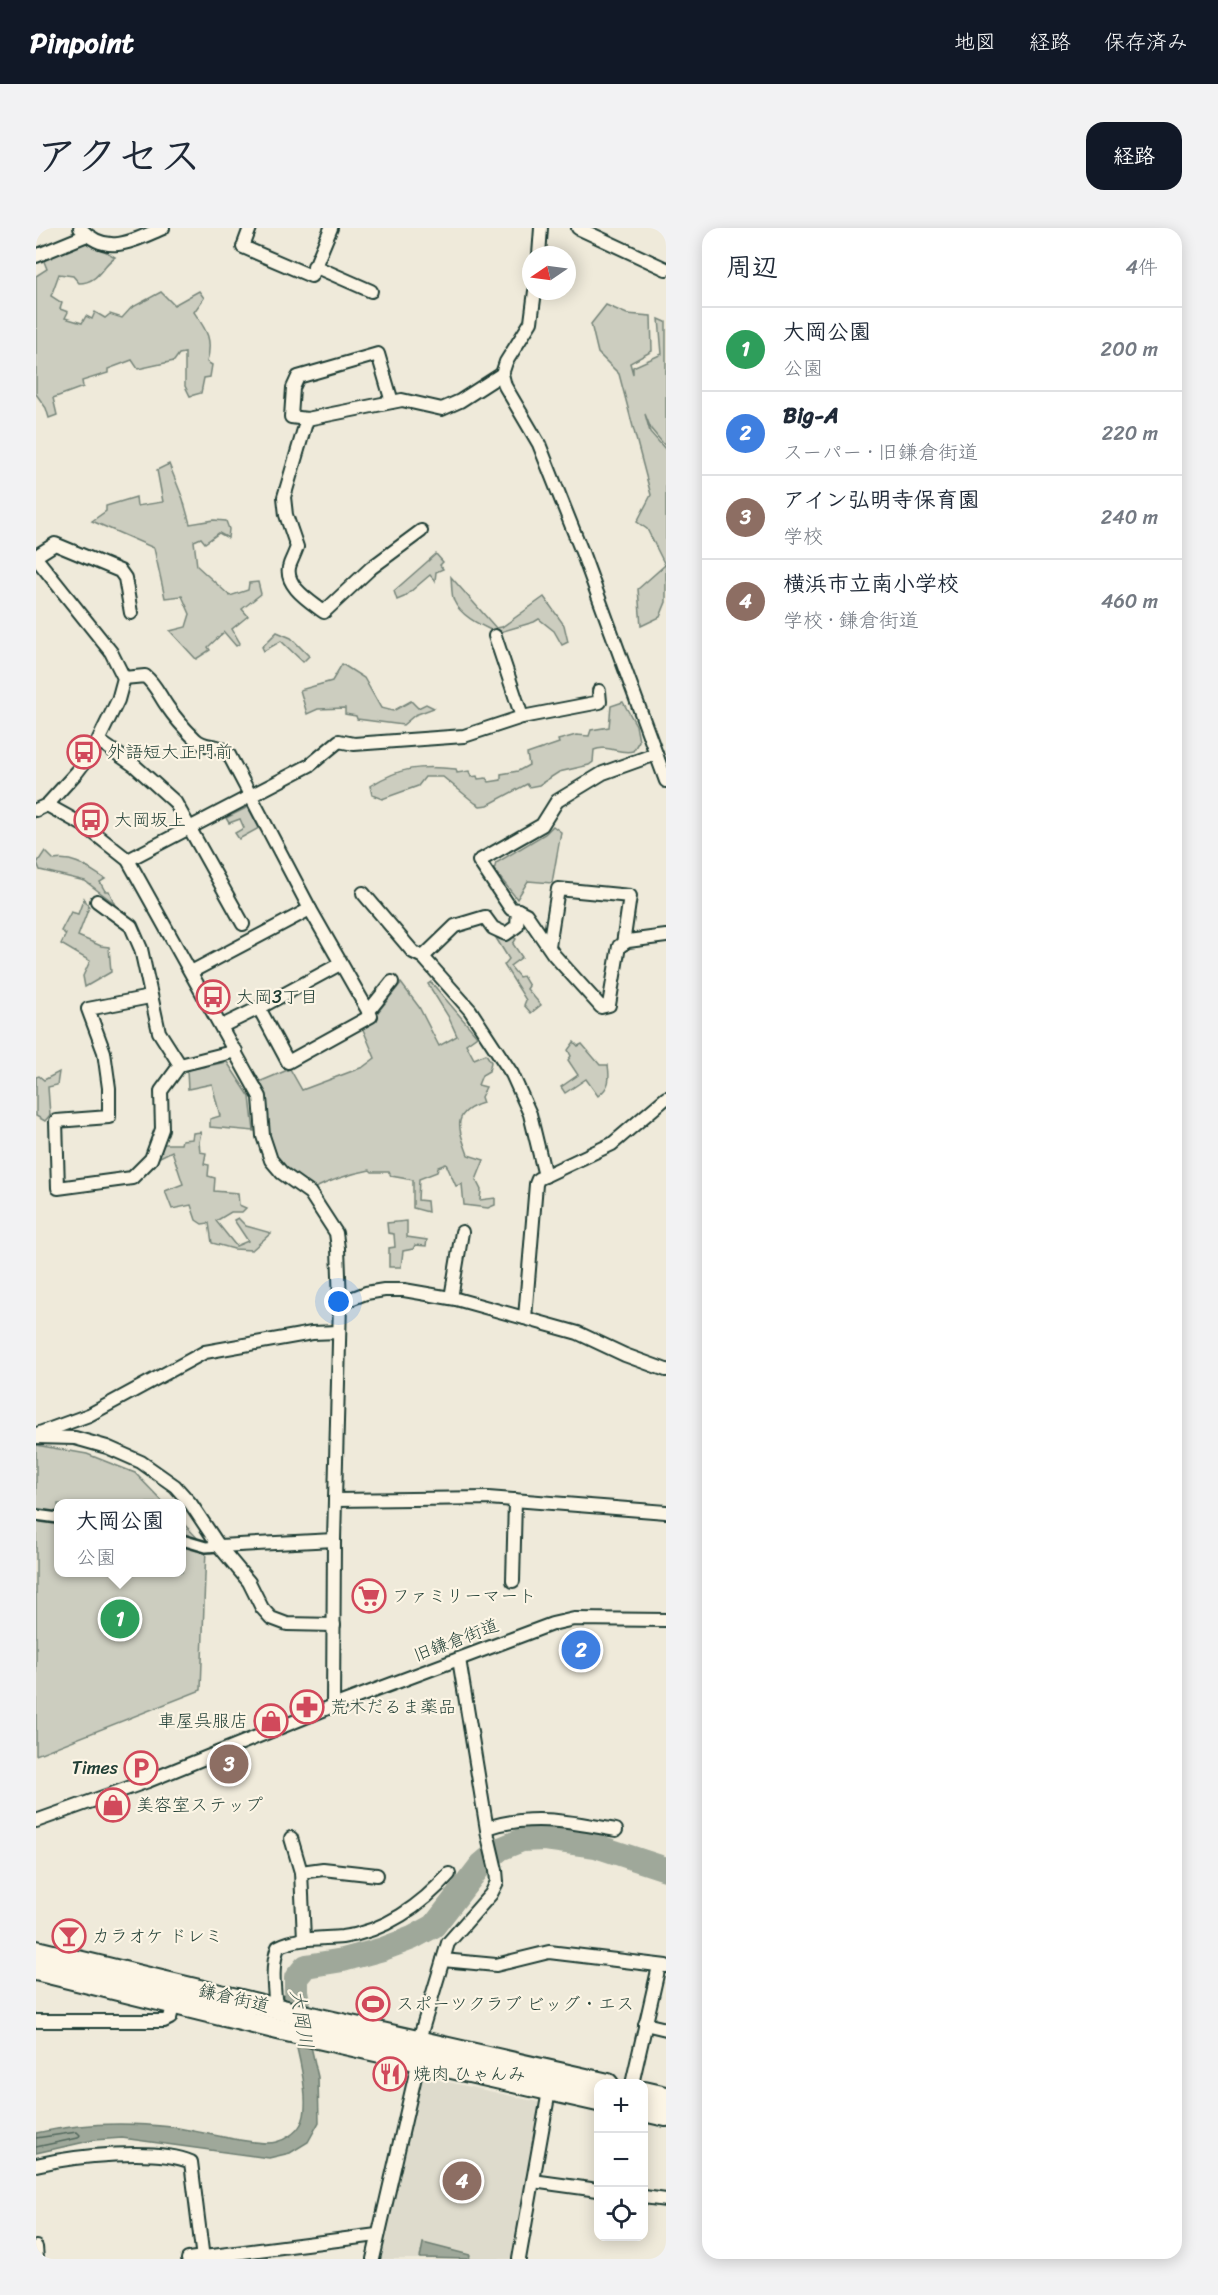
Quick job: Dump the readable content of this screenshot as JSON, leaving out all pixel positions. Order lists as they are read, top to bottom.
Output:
{
  "streets": {
    "main road": ["鎌倉街道"],
    "street": ["旧鎌倉街道"]
  },
  "water": ["大岡川"],
  "places": {
    "bus stop": ["外語短大正門前", "大岡坂上", "大岡3丁目"],
    "supermarket": ["ファミリーマート"],
    "pharmacy": ["荒木だるま薬品"],
    "shop": ["車屋呉服店", "美容室ステップ"],
    "parking": ["Times"],
    "bar": ["カラオケ ドレミ"],
    "sports": ["スポーツクラブ ビッグ・エス"],
    "restaurant": ["焼肉 ひゃんみ"]
  },
  "north": "left",
  "page": {
    "header": "Pinpoint",
    "nav": ["地図", "経路", "保存済み"],
    "title": "アクセス",
    "buttons": "経路",
    "heading": ["周辺", "4件"],
    "list": [
      {
        "mark": "1",
        "name": "大岡公園",
        "note": "公園",
        "value": "200 m"
      },
      {
        "mark": "2",
        "name": "Big-A",
        "note": "スーパー · 旧鎌倉街道",
        "value": "220 m"
      },
      {
        "mark": "3",
        "name": "アイン弘明寺保育園",
        "note": "学校",
        "value": "240 m"
      },
      {
        "mark": "4",
        "name": "横浜市立南小学校",
        "note": "学校 · 鎌倉街道",
        "value": "460 m"
      }
    ],
    "popup": ["大岡公園", "公園"],
    "pins": [
      "1",
      "2",
      "3",
      "4"
    ],
    "map_buttons": ["+", "−"]
  }
}
